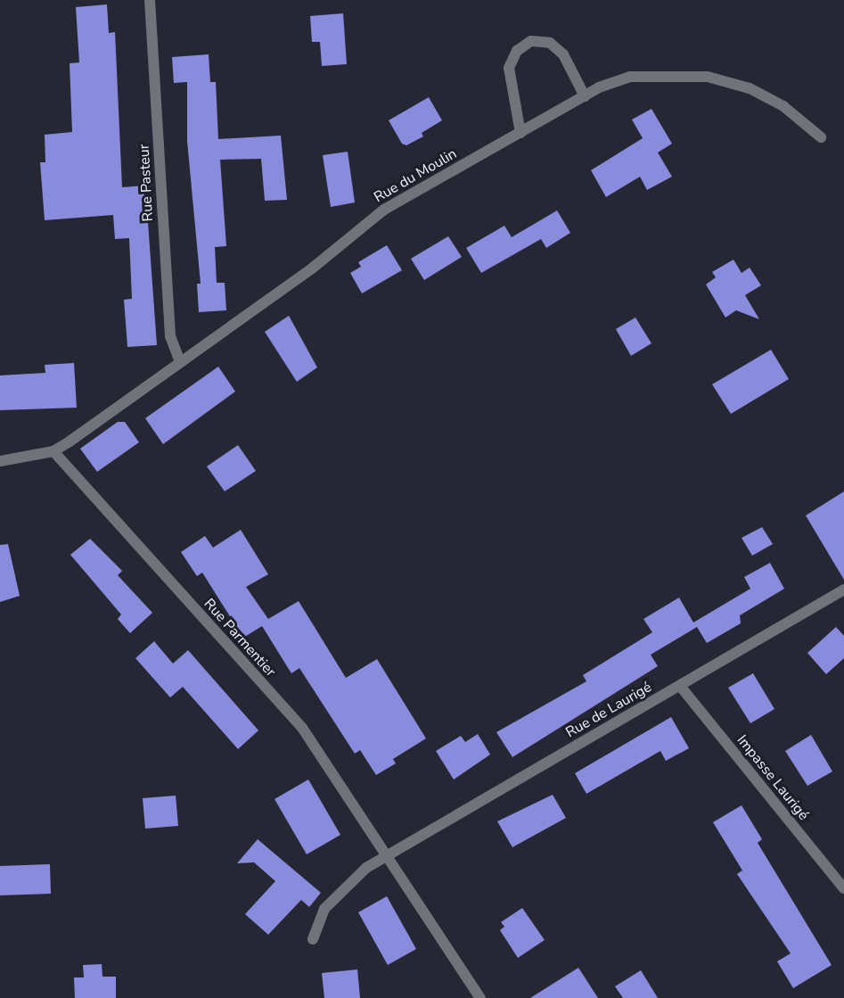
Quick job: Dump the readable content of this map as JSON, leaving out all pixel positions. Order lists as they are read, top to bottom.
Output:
{
  "streets": {
    "street": [
      "Rue du Moulin",
      "Rue Pasteur",
      "Rue Parmentier",
      "Rue de Laurigé",
      "Impasse Laurigé"
    ]
  },
  "crossings": [
    ["Rue du Moulin", "Rue Pasteur"],
    ["Rue du Moulin", "Rue Parmentier"],
    ["Rue Parmentier", "Rue de Laurigé"],
    ["Rue de Laurigé", "Impasse Laurigé"]
  ]
}
